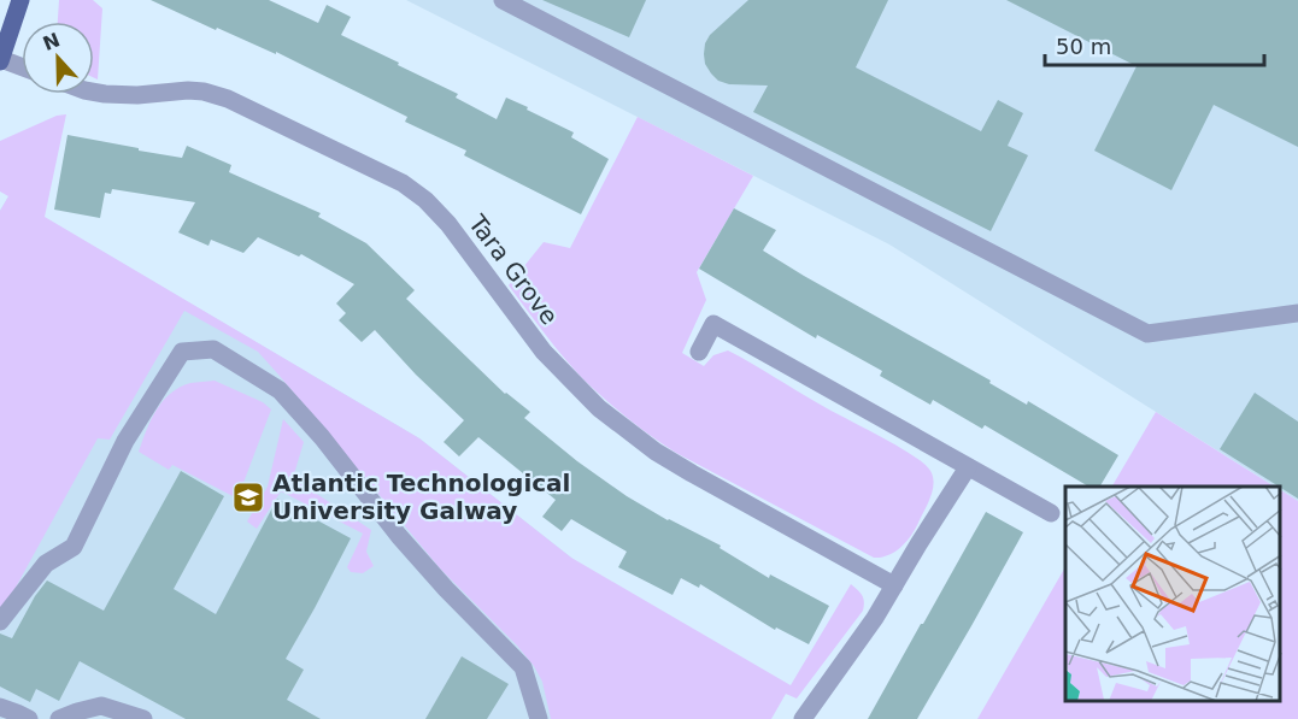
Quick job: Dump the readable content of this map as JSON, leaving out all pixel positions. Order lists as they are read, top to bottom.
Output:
{
  "streets": {
    "street": ["Tara Grove"]
  },
  "places": {
    "school or university": ["Atlantic Technological University Galway"]
  },
  "scale_bar": "50 m",
  "north": "top"
}
